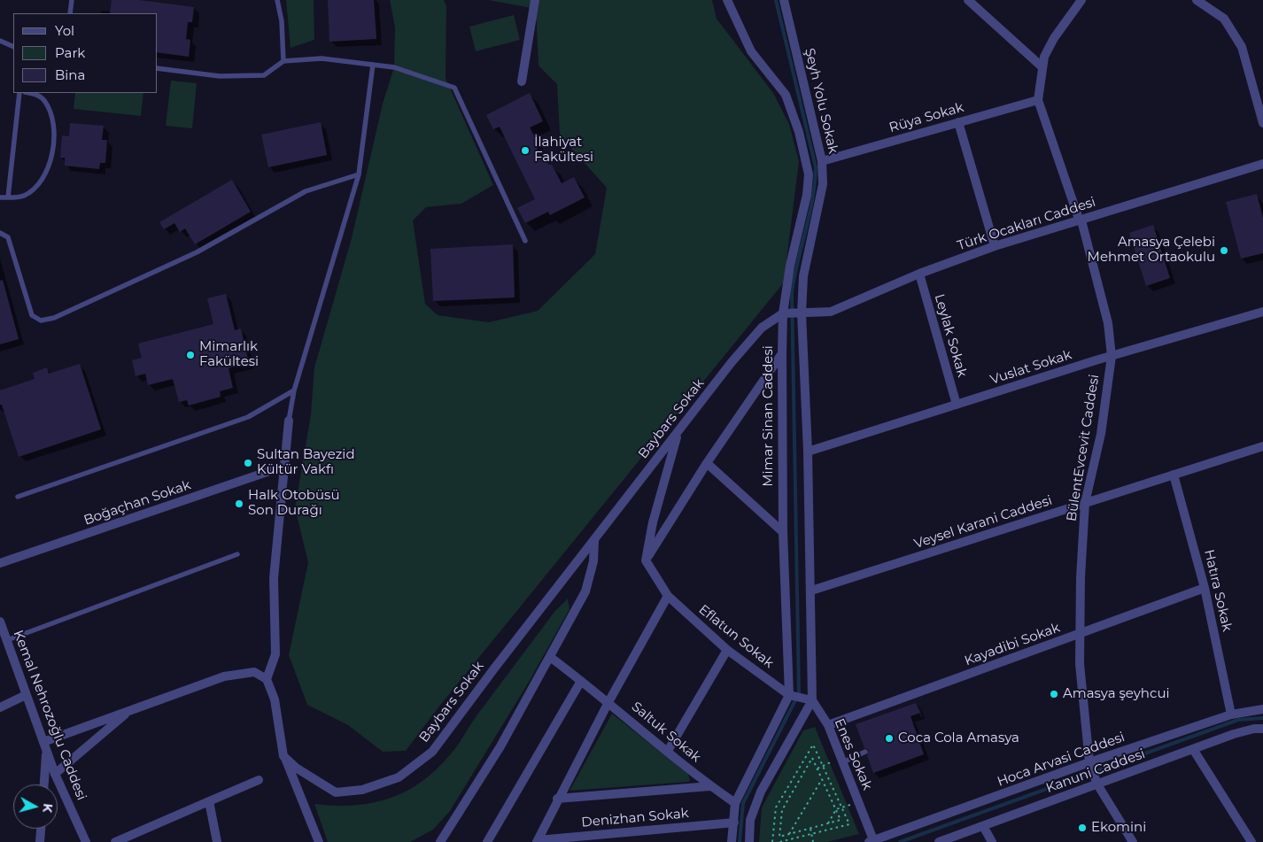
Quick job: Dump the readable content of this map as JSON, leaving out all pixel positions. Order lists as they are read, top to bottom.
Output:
{
  "streets": {
    "street": [
      "Şeyh Yolu Sokak",
      "Rüya Sokak",
      "Türk Ocakları Caddesi",
      "Leylak Sokak",
      "Vuslat Sokak",
      "Mimar Sinan Caddesi",
      "Baybars Sokak",
      "BülentEvcevit Caddesi",
      "Boğaçhan Sokak",
      "Veysel Karani Caddesi",
      "Hatıra Sokak",
      "Eflatun Sokak",
      "Kayadibi Sokak",
      "Kemal Nehrozoğlu Caddesi",
      "Saltuk Sokak",
      "Enes Sokak",
      "Hoca Arvasi Caddesi",
      "Kanuni Caddesi",
      "Denizhan Sokak"
    ]
  },
  "crossings": [
    ["Şeyh Yolu Sokak", "Rüya Sokak"],
    ["Şeyh Yolu Sokak", "Türk Ocakları Caddesi"],
    ["Rüya Sokak", "BülentEvcevit Caddesi"],
    ["Türk Ocakları Caddesi", "Leylak Sokak"],
    ["Türk Ocakları Caddesi", "Mimar Sinan Caddesi"],
    ["Türk Ocakları Caddesi", "Baybars Sokak"],
    ["Türk Ocakları Caddesi", "BülentEvcevit Caddesi"],
    ["Leylak Sokak", "Vuslat Sokak"],
    ["Vuslat Sokak", "BülentEvcevit Caddesi"],
    ["Mimar Sinan Caddesi", "Baybars Sokak"],
    ["Mimar Sinan Caddesi", "Eflatun Sokak"],
    ["Mimar Sinan Caddesi", "Saltuk Sokak"],
    ["Mimar Sinan Caddesi", "Denizhan Sokak"],
    ["BülentEvcevit Caddesi", "Veysel Karani Caddesi"],
    ["BülentEvcevit Caddesi", "Kayadibi Sokak"],
    ["BülentEvcevit Caddesi", "Hoca Arvasi Caddesi"],
    ["BülentEvcevit Caddesi", "Kanuni Caddesi"],
    ["Veysel Karani Caddesi", "Hatıra Sokak"],
    ["Hatıra Sokak", "Kayadibi Sokak"],
    ["Hatıra Sokak", "Hoca Arvasi Caddesi"],
    ["Kayadibi Sokak", "Enes Sokak"],
    ["Enes Sokak", "Hoca Arvasi Caddesi"]
  ],
  "places": [
    "İlahiyat Fakültesi",
    "Amasya Çelebi Mehmet Ortaokulu",
    "Mimarlık Fakültesi",
    "Sultan Bayezid Kültür Vakfı",
    "Halk Otobüsü Son Durağı",
    "Amasya şeyhcui",
    "Coca Cola Amasya",
    "Ekomini"
  ],
  "legend": ["Yol", "Park", "Bina"],
  "north": "right"
}
